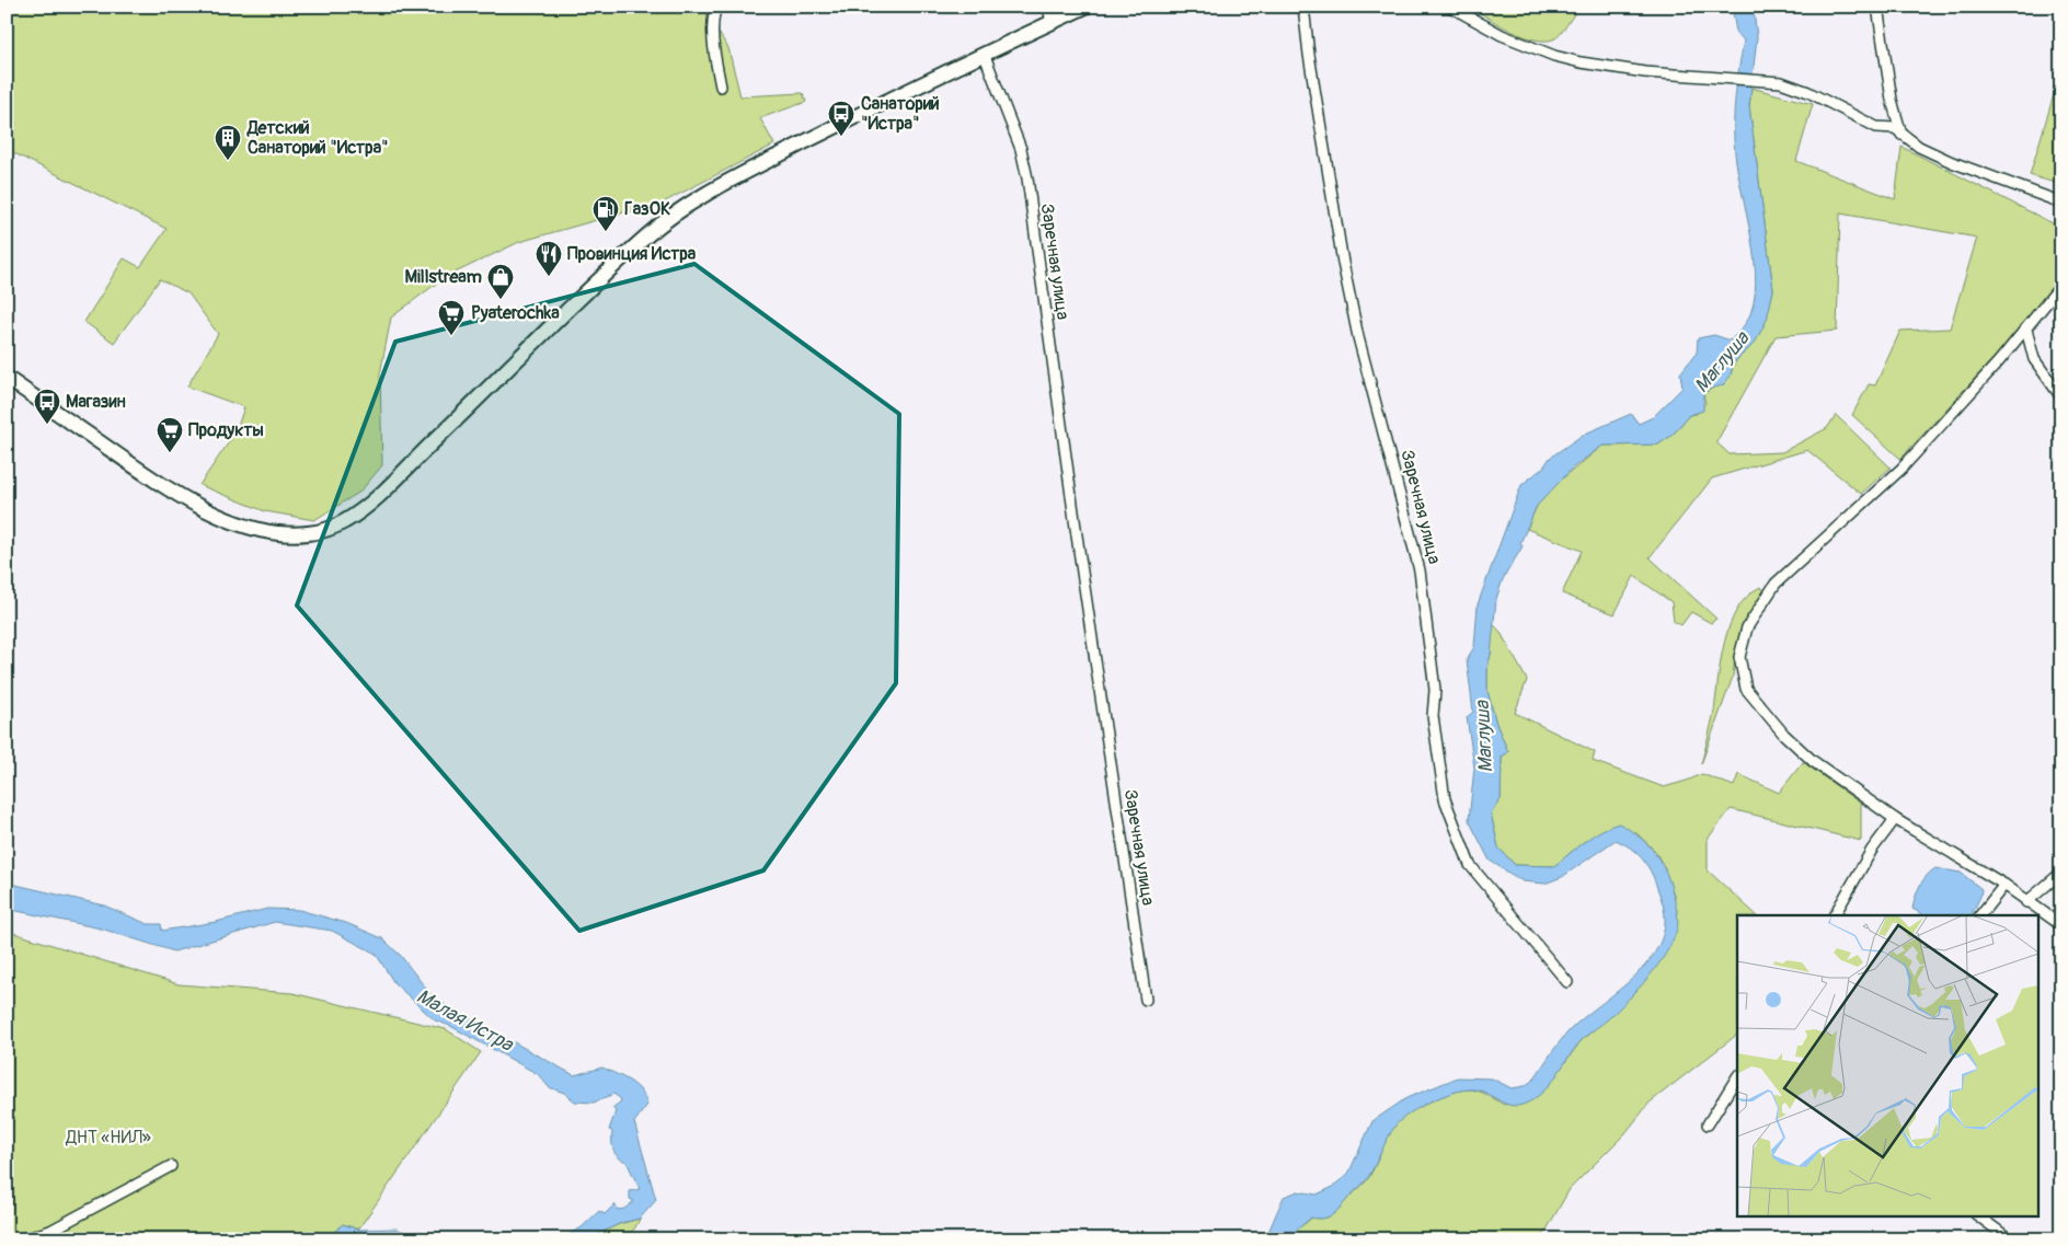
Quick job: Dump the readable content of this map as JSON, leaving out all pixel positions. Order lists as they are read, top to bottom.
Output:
{
  "streets": {
    "street": ["Заречная улица"]
  },
  "water": ["Маглуша", "Малая Истра"],
  "parks": ["ДНТ «НИЛ»"],
  "places": {
    "bus stop": ["Санаторий \"Истра\"", "Магазин"],
    "building": ["Детский Санаторий \"Истра\""],
    "fuel station": ["ГазОК"],
    "restaurant": ["Провинция Истра"],
    "shop": ["Millstream"],
    "supermarket": ["Pyaterochka", "Продукты"]
  }
}
